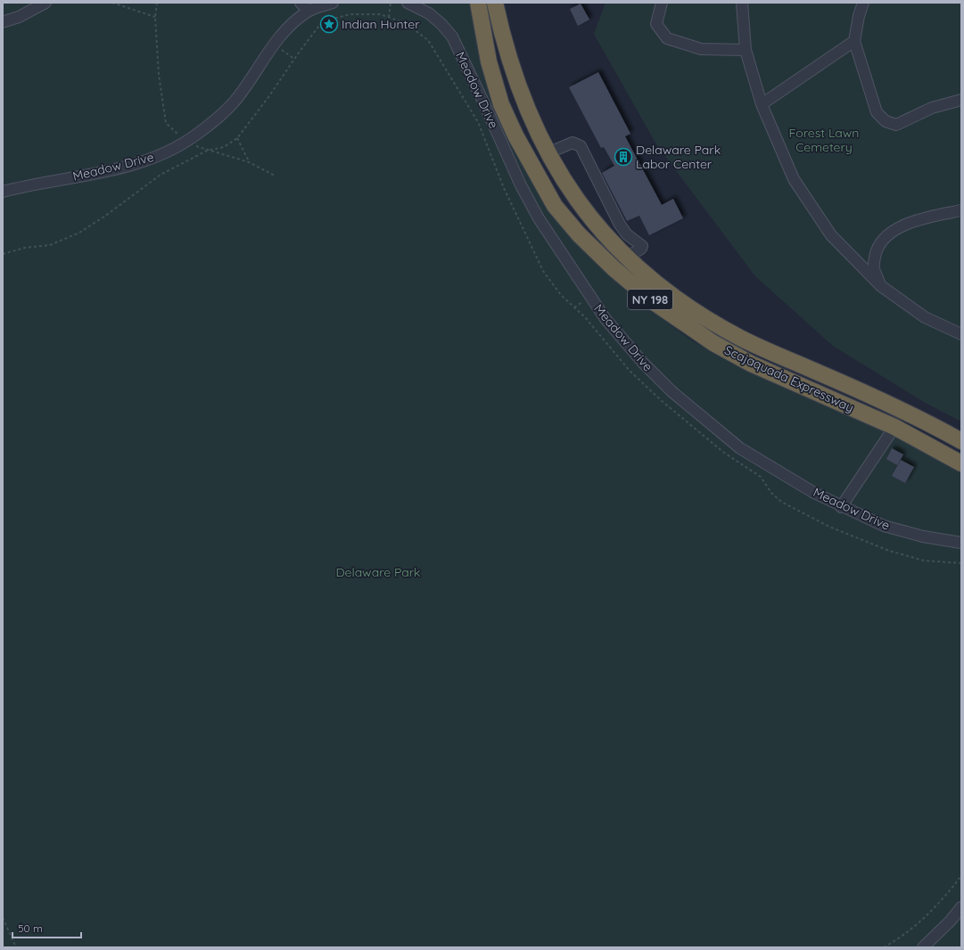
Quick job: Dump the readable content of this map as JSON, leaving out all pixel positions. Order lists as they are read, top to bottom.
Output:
{
  "streets": {
    "highway": ["NY 198", "Scajaquada Expressway"],
    "street": ["Meadow Drive"]
  },
  "parks": ["Forest Lawn Cemetery", "Delaware Park"],
  "places": {
    "place": ["Indian Hunter"],
    "building": ["Delaware Park Labor Center"]
  },
  "scale_bar": "50 m"
}
